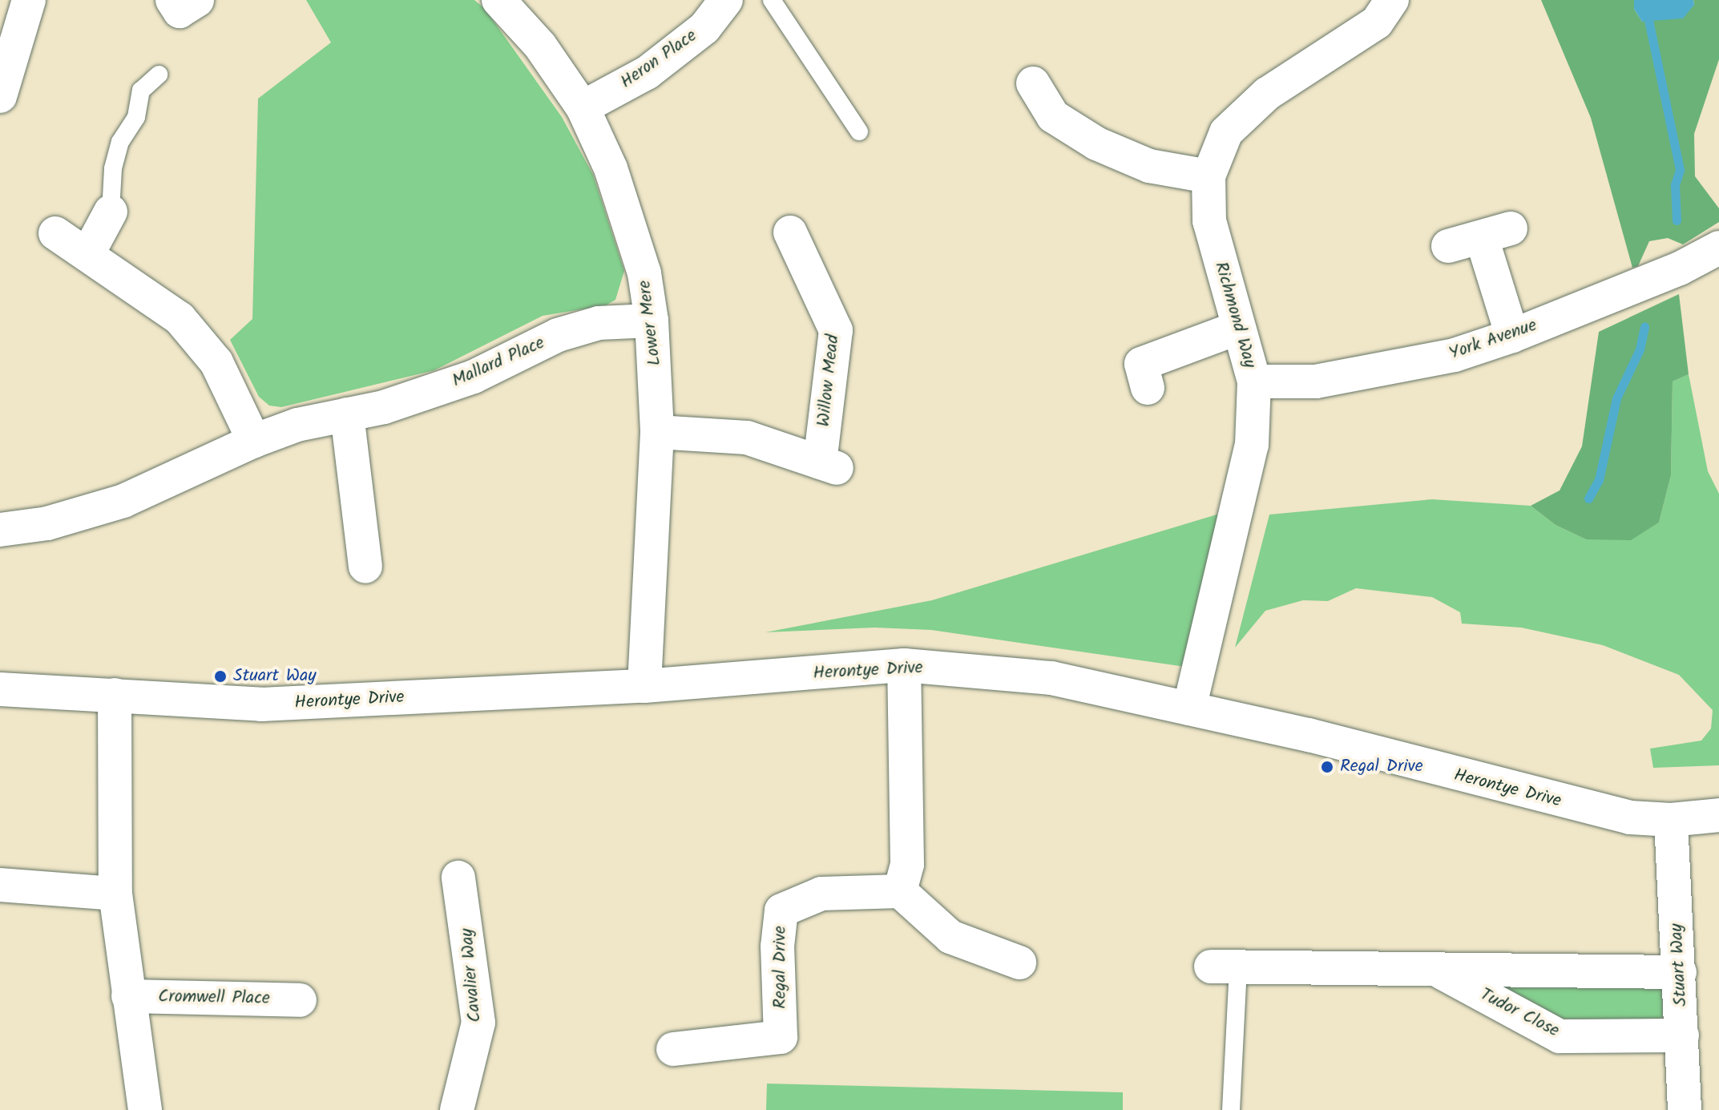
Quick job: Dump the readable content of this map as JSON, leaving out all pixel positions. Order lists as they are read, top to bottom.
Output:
{
  "streets": {
    "street": [
      "Heron Place",
      "Richmond Way",
      "Lower Mere",
      "York Avenue",
      "Mallard Place",
      "Willow Mead",
      "Herontye Drive",
      "Stuart Way",
      "Regal Drive",
      "Cavalier Way",
      "Cromwell Place",
      "Tudor Close"
    ]
  },
  "crossings": [
    ["Heron Place", "Lower Mere"],
    ["Richmond Way", "York Avenue"],
    ["Richmond Way", "Herontye Drive"],
    ["Lower Mere", "Mallard Place"],
    ["Lower Mere", "Willow Mead"],
    ["Lower Mere", "Herontye Drive"],
    ["Herontye Drive", "Stuart Way"],
    ["Stuart Way", "Tudor Close"]
  ],
  "places": ["Stuart Way", "Regal Drive"]
}
